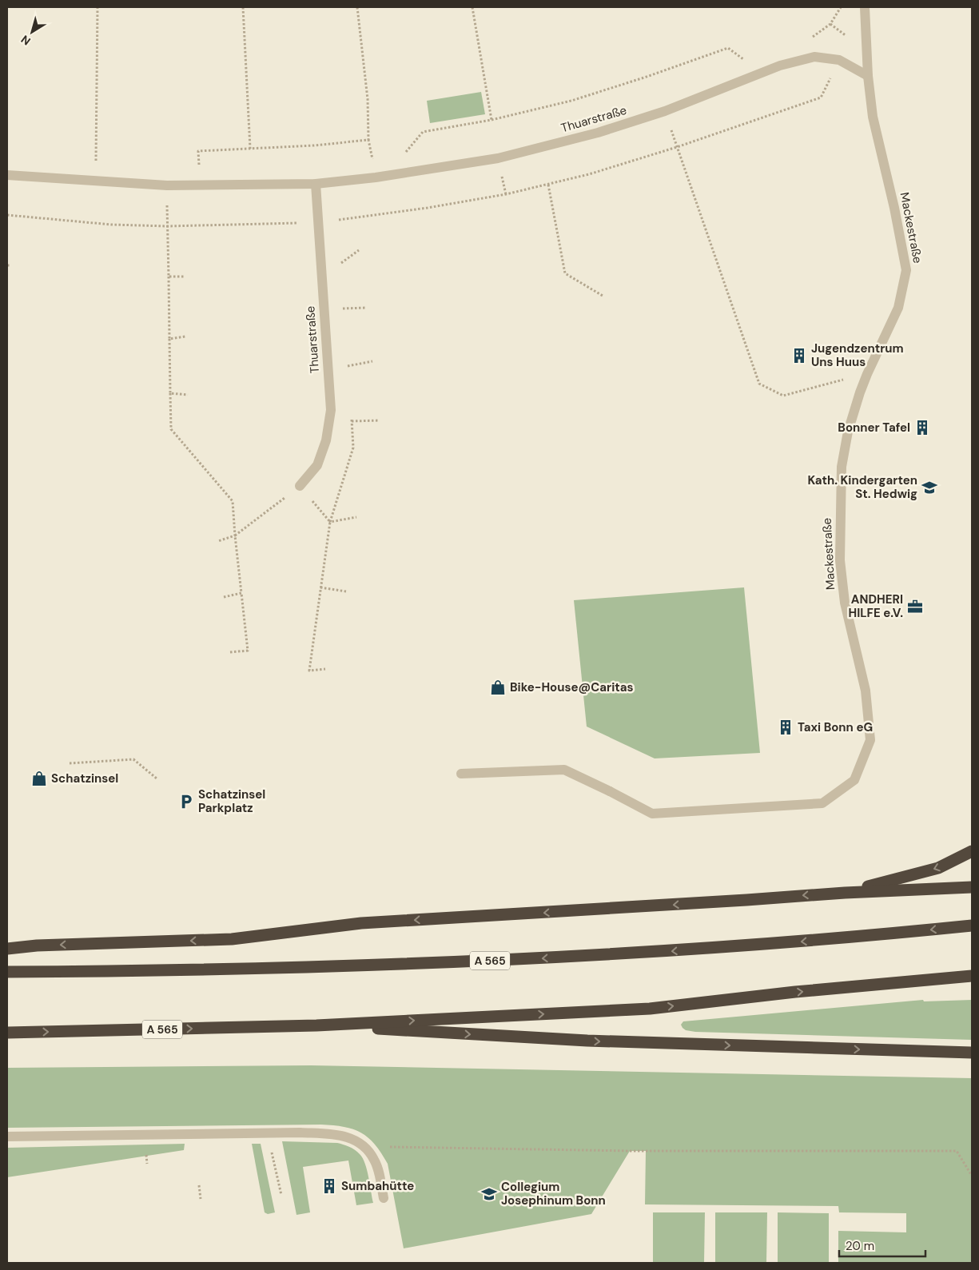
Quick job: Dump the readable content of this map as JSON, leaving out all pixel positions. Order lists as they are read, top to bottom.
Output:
{
  "streets": {
    "highway": ["A 565"],
    "street": ["Thuarstraße", "Mackestraße"]
  },
  "crossings": [
    ["Thuarstraße", "Mackestraße"]
  ],
  "places": {
    "building": [
      "Jugendzentrum Uns Huus",
      "Bonner Tafel",
      "Taxi Bonn eG",
      "Sumbahütte"
    ],
    "school or university": ["Kath. Kindergarten St. Hedwig", "Collegium Josephinum Bonn"],
    "office": ["ANDHERI HILFE e.V."],
    "shop": ["Bike-House@Caritas", "Schatzinsel"],
    "parking": ["Schatzinsel Parkplatz"]
  },
  "scale_bar": "20 m",
  "north": "bottom left"
}
